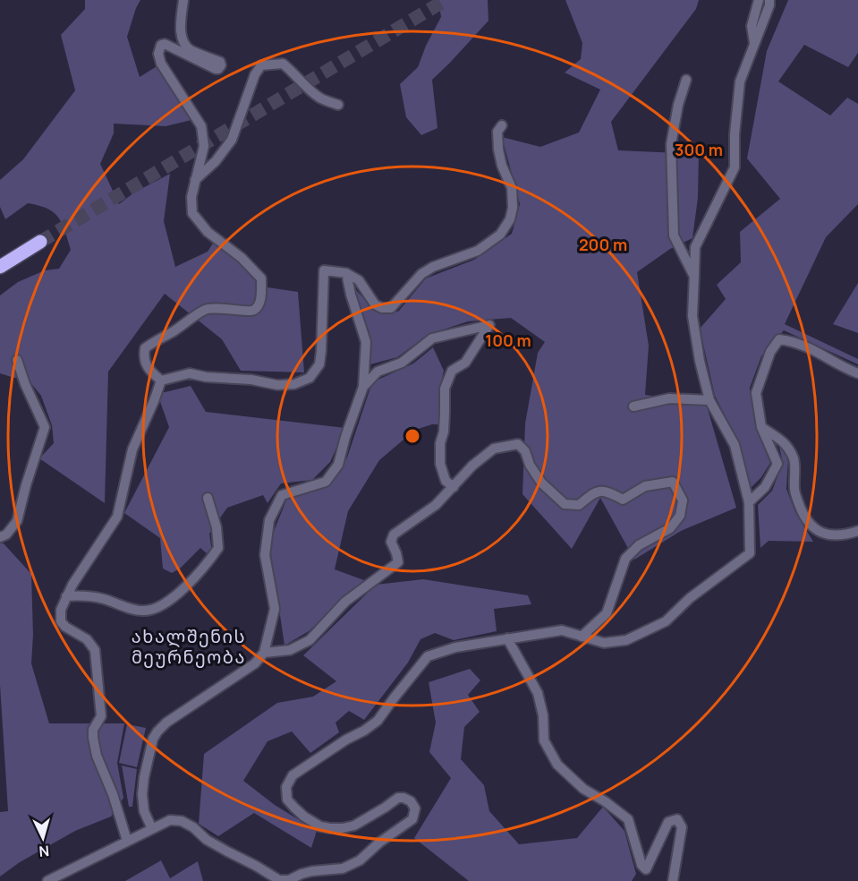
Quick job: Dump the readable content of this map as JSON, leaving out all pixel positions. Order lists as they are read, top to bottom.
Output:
{
  "districts": ["ახალშენის მეურნეობა"],
  "north": "bottom",
  "rings": ["300 m", "200 m", "100 m"]
}
